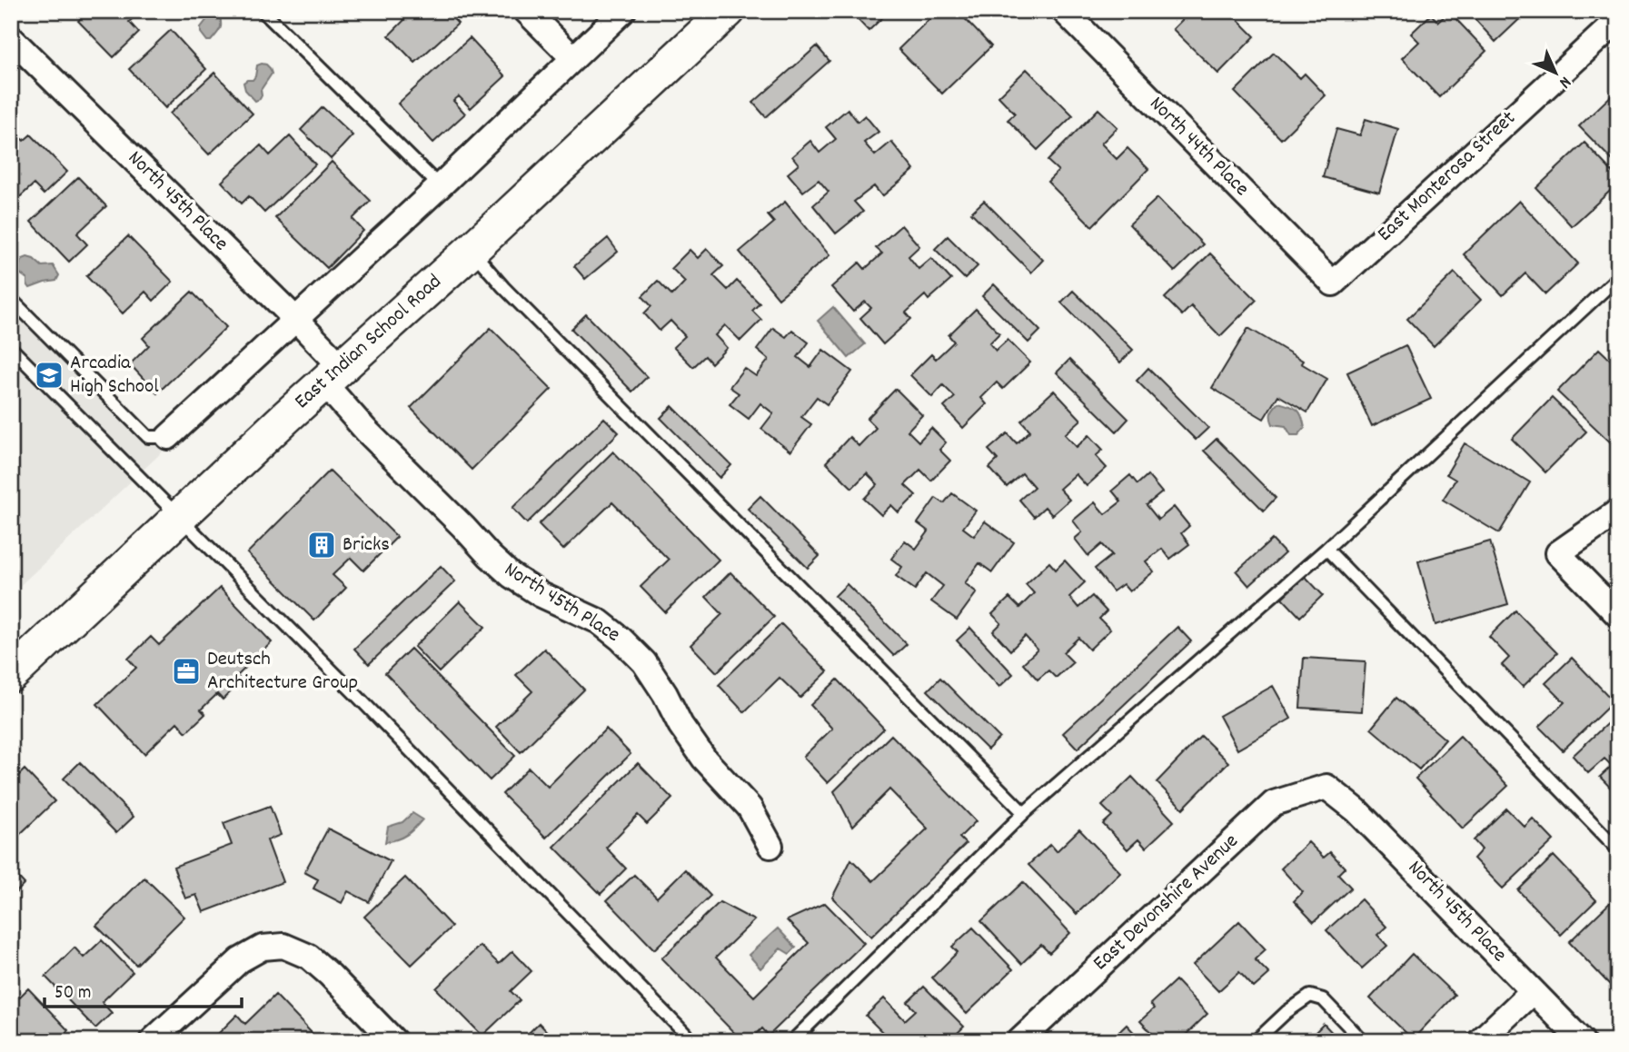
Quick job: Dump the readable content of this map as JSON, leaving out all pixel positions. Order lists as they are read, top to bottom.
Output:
{
  "streets": {
    "main road": ["East Indian School Road"],
    "street": [
      "North 44th Place",
      "East Monterosa Street",
      "North 45th Place",
      "East Devonshire Avenue"
    ]
  },
  "crossings": [
    ["North 44th Place", "East Monterosa Street"],
    ["North 45th Place", "East Indian School Road"],
    ["North 45th Place", "East Devonshire Avenue"]
  ],
  "places": {
    "school or university": ["Arcadia High School"],
    "building": ["Bricks"],
    "office": ["Deutsch Architecture Group"]
  },
  "scale_bar": "50 m",
  "north": "bottom right"
}
